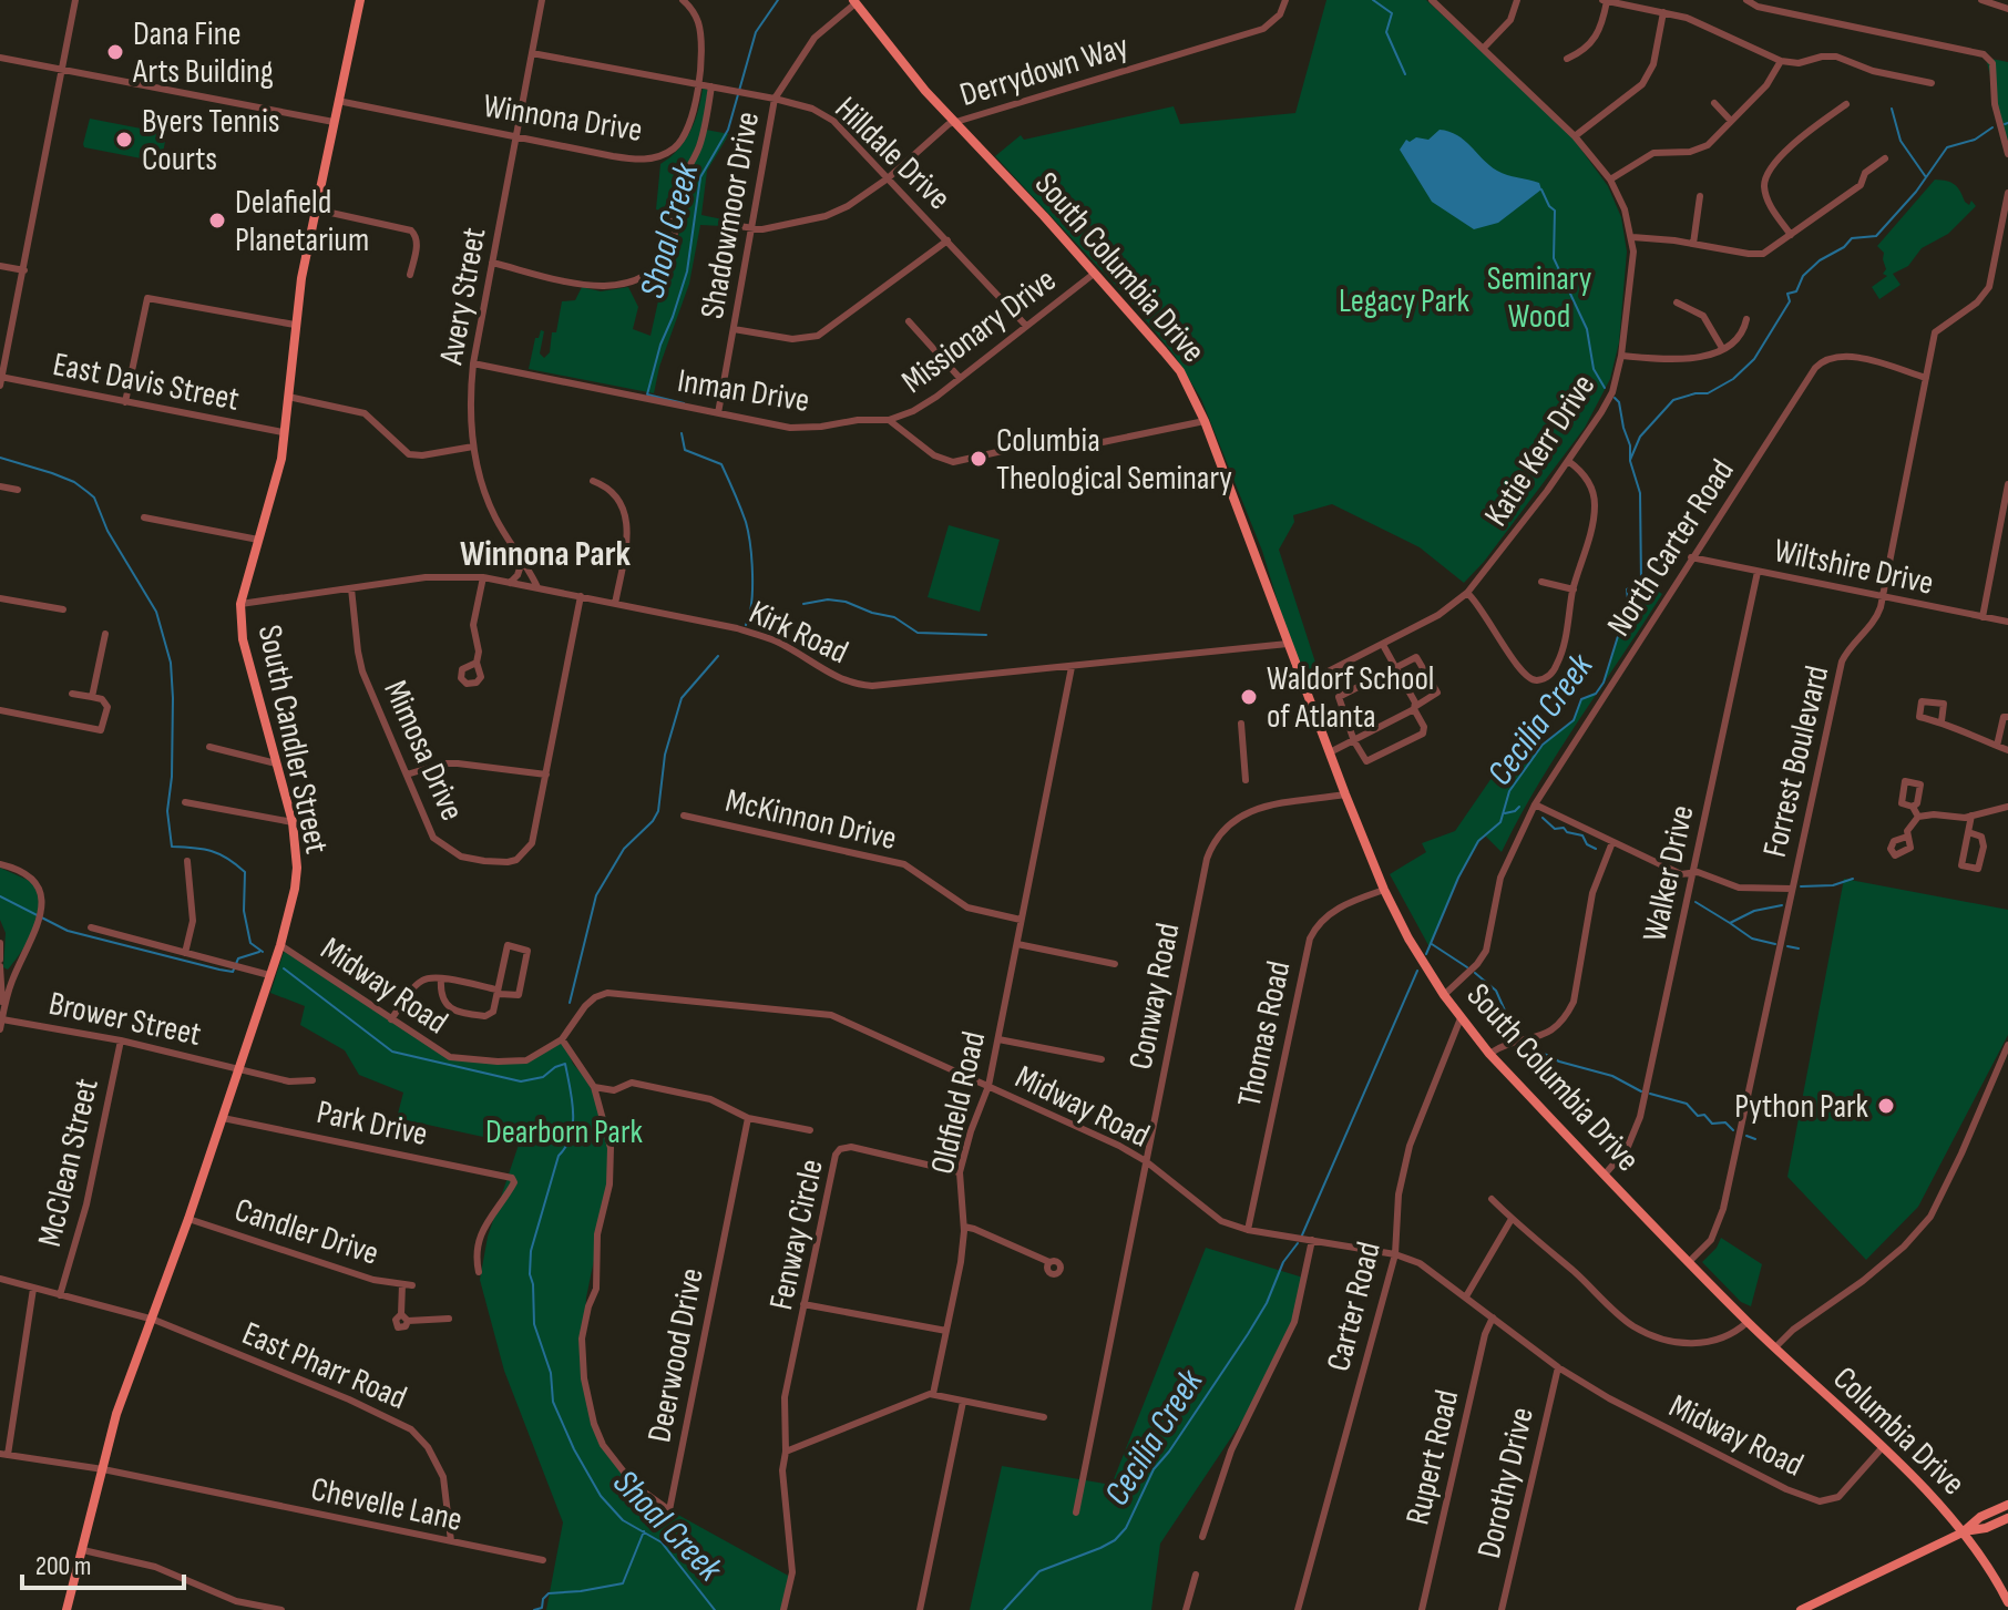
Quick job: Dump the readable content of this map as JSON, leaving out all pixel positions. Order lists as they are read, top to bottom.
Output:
{
  "streets": {
    "main road": ["South Columbia Drive", "South Candler Street", "Columbia Drive"],
    "street": [
      "Derrydown Way",
      "Winnona Drive",
      "Hilldale Drive",
      "Shadowmoor Drive",
      "Avery Street",
      "Missionary Drive",
      "East Davis Street",
      "Inman Drive",
      "Katie Kerr Drive",
      "North Carter Road",
      "Wiltshire Drive",
      "Kirk Road",
      "Mimosa Drive",
      "Forrest Boulevard",
      "McKinnon Drive",
      "Walker Drive",
      "Midway Road",
      "Conway Road",
      "Brower Street",
      "Thomas Road",
      "Oldfield Road",
      "Park Drive",
      "McClean Street",
      "Candler Drive",
      "Fenway Circle",
      "Carter Road",
      "Deerwood Drive",
      "East Pharr Road",
      "Rupert Road",
      "Dorothy Drive",
      "Chevelle Lane"
    ]
  },
  "crossings": [
    ["Derrydown Way", "Hilldale Drive"],
    ["Derrydown Way", "Shadowmoor Drive"],
    ["Derrydown Way", "South Columbia Drive"],
    ["Winnona Drive", "Hilldale Drive"],
    ["Winnona Drive", "Avery Street"],
    ["Winnona Drive", "South Candler Street"],
    ["Hilldale Drive", "Shadowmoor Drive"],
    ["Hilldale Drive", "Avery Street"],
    ["Hilldale Drive", "Missionary Drive"],
    ["Shadowmoor Drive", "South Columbia Drive"],
    ["Shadowmoor Drive", "Inman Drive"],
    ["South Columbia Drive", "Missionary Drive"],
    ["South Columbia Drive", "Katie Kerr Drive"],
    ["South Columbia Drive", "North Carter Road"],
    ["South Columbia Drive", "Kirk Road"],
    ["South Columbia Drive", "Forrest Boulevard"],
    ["South Columbia Drive", "Walker Drive"],
    ["South Columbia Drive", "Conway Road"],
    ["South Columbia Drive", "Thomas Road"],
    ["South Columbia Drive", "Carter Road"],
    ["South Columbia Drive", "Columbia Drive"],
    ["Avery Street", "Inman Drive"],
    ["Avery Street", "Kirk Road"],
    ["Missionary Drive", "Inman Drive"],
    ["East Davis Street", "South Candler Street"],
    ["North Carter Road", "Wiltshire Drive"],
    ["North Carter Road", "Forrest Boulevard"],
    ["Wiltshire Drive", "Forrest Boulevard"],
    ["Wiltshire Drive", "Walker Drive"],
    ["Kirk Road", "South Candler Street"],
    ["Kirk Road", "Mimosa Drive"],
    ["Kirk Road", "Oldfield Road"],
    ["South Candler Street", "Midway Road"],
    ["South Candler Street", "Brower Street"],
    ["South Candler Street", "Park Drive"],
    ["South Candler Street", "Candler Drive"],
    ["South Candler Street", "East Pharr Road"],
    ["South Candler Street", "Chevelle Lane"],
    ["McKinnon Drive", "Oldfield Road"],
    ["Midway Road", "Conway Road"],
    ["Midway Road", "Thomas Road"],
    ["Midway Road", "Oldfield Road"],
    ["Midway Road", "Carter Road"],
    ["Midway Road", "Deerwood Drive"],
    ["Midway Road", "Columbia Drive"],
    ["Midway Road", "Rupert Road"],
    ["Midway Road", "Dorothy Drive"],
    ["Brower Street", "McClean Street"],
    ["Oldfield Road", "Fenway Circle"],
    ["McClean Street", "East Pharr Road"],
    ["East Pharr Road", "Chevelle Lane"]
  ],
  "districts": ["Winnona Park"],
  "water": ["Shoal Creek", "Cecilia Creek"],
  "parks": ["Seminary Wood", "Legacy Park", "Dearborn Park"],
  "places": [
    "Dana Fine Arts Building",
    "Byers Tennis Courts",
    "Delafield Planetarium",
    "Columbia Theological Seminary",
    "Waldorf School of Atlanta",
    "Python Park"
  ],
  "scale_bar": "200 m"
}
